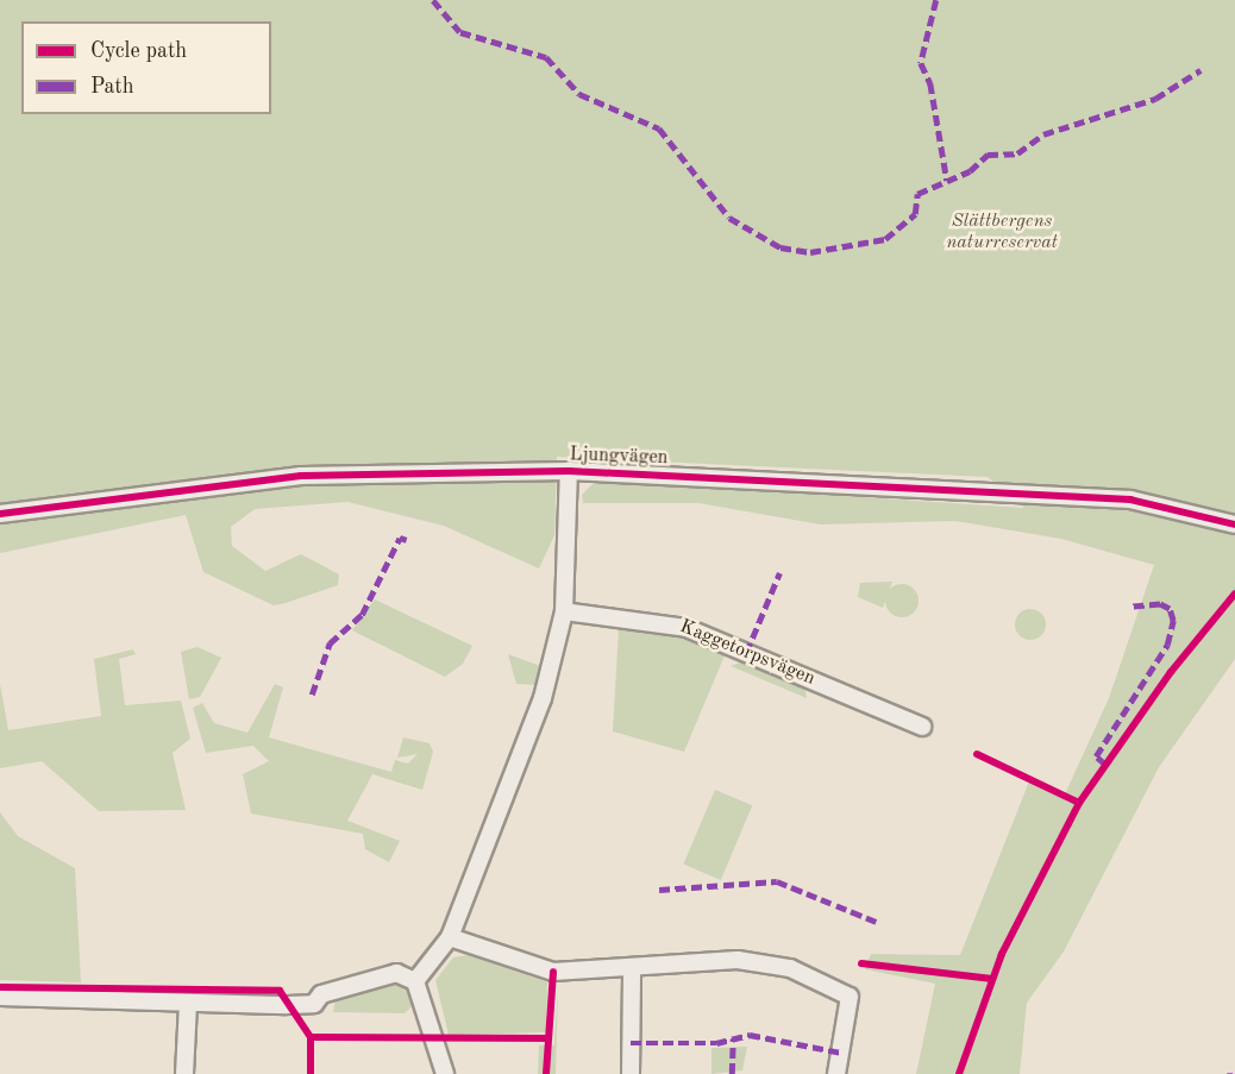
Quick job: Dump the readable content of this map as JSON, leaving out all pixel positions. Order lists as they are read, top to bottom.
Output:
{
  "streets": {
    "street": ["Ljungvägen", "Kaggetorpsvägen"]
  },
  "parks": ["Slättbergens naturreservat"],
  "legend": ["Cycle path", "Path"]
}
